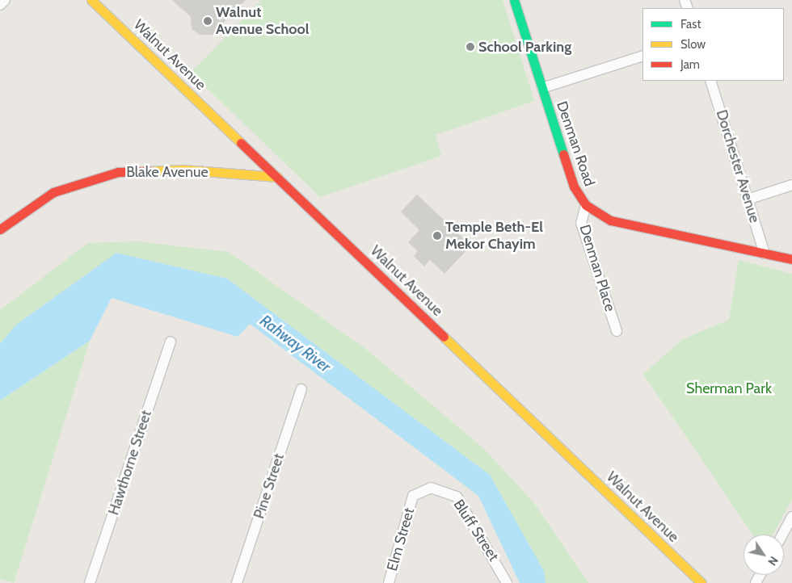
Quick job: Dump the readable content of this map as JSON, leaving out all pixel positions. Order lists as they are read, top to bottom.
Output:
{
  "streets": {
    "street": [
      "Walnut Avenue",
      "Denman Road",
      "Dorchester Avenue",
      "Blake Avenue",
      "Denman Place",
      "Hawthorne Street",
      "Pine Street",
      "Bluff Street",
      "Elm Street"
    ]
  },
  "crossings": [
    ["Walnut Avenue", "Blake Avenue"],
    ["Denman Road", "Dorchester Avenue"],
    ["Denman Road", "Denman Place"],
    ["Bluff Street", "Elm Street"]
  ],
  "water": ["Rahway River"],
  "parks": ["Sherman Park"],
  "places": ["Walnut Avenue School", "School Parking", "Temple Beth-El Mekor Chayim"],
  "legend": ["Fast", "Slow", "Jam"],
  "north": "bottom right"
}
